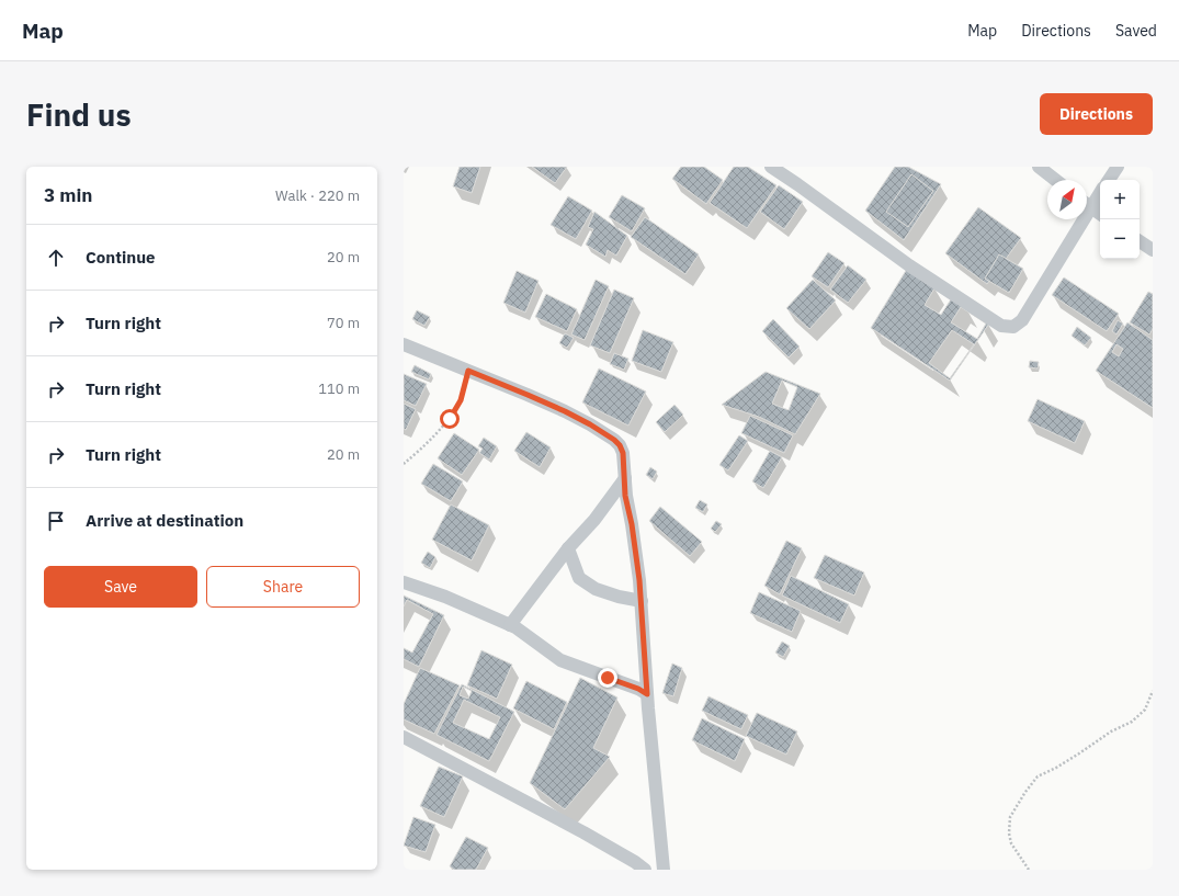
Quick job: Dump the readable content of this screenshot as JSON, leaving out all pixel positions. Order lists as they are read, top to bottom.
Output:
{
  "north": "top right",
  "page": {
    "header": "Map",
    "nav": ["Map", "Directions", "Saved"],
    "buttons": [
      "Directions",
      ["Save", "Share"]
    ],
    "title": "Find us",
    "heading": ["3 min", "Walk · 220 m"],
    "map_buttons": ["+", "−"],
    "list": [
      ["Continue", "20 m"],
      ["Turn right", "70 m"],
      ["Turn right", "110 m"],
      ["Turn right", "20 m"],
      "Arrive at destination"
    ]
  }
}
